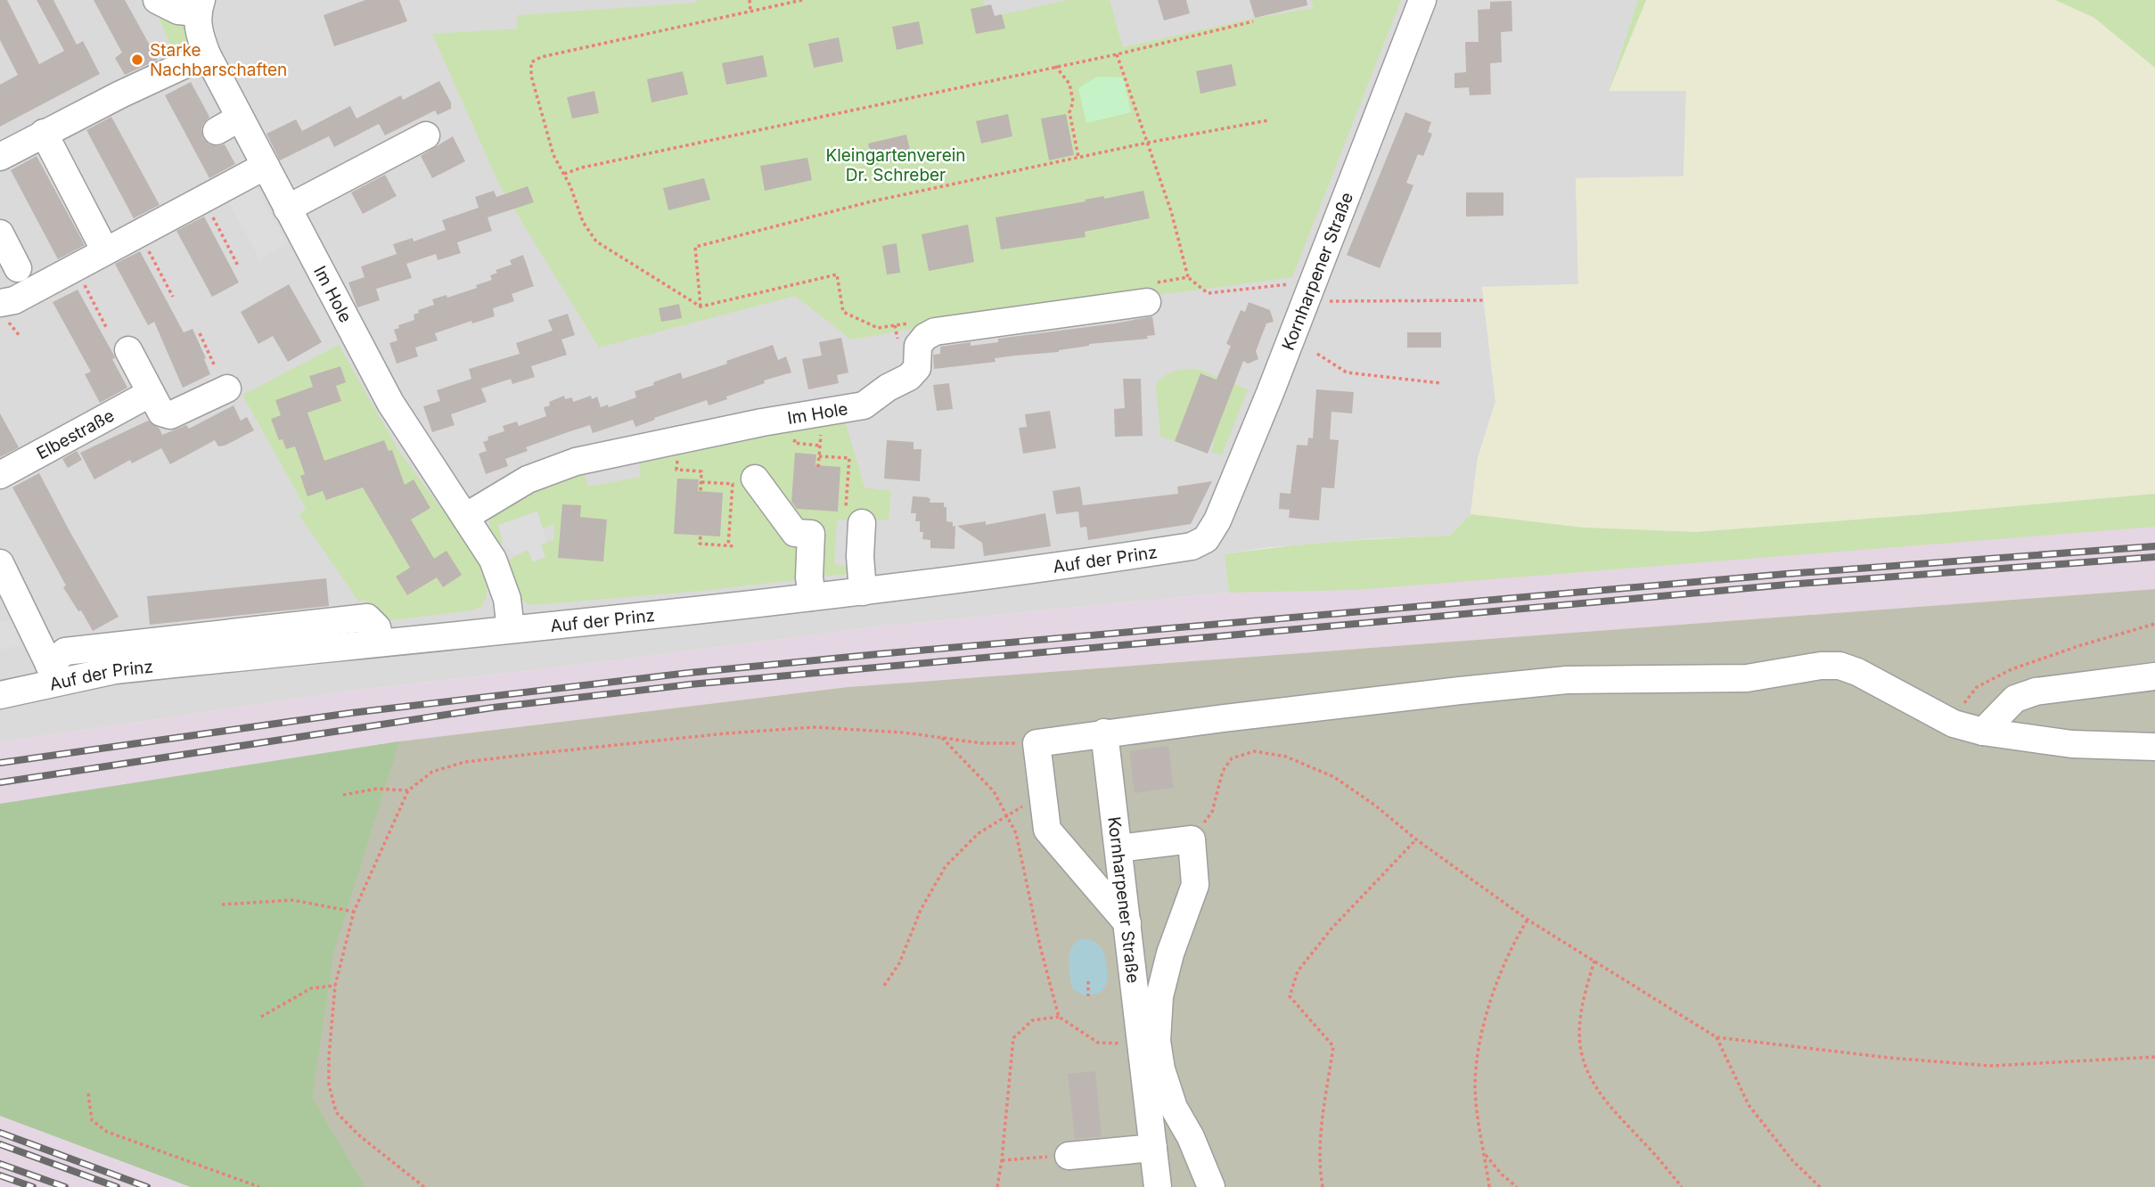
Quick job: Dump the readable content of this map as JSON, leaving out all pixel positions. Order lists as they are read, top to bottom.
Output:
{
  "streets": {
    "street": [
      "Kornharpener Straße",
      "Im Hole",
      "Elbestraße",
      "Auf der Prinz"
    ]
  },
  "crossings": [
    ["Kornharpener Straße", "Auf der Prinz"],
    ["Im Hole", "Auf der Prinz"]
  ],
  "parks": ["Kleingartenverein Dr. Schreber"],
  "places": ["Starke Nachbarschaften"]
}
